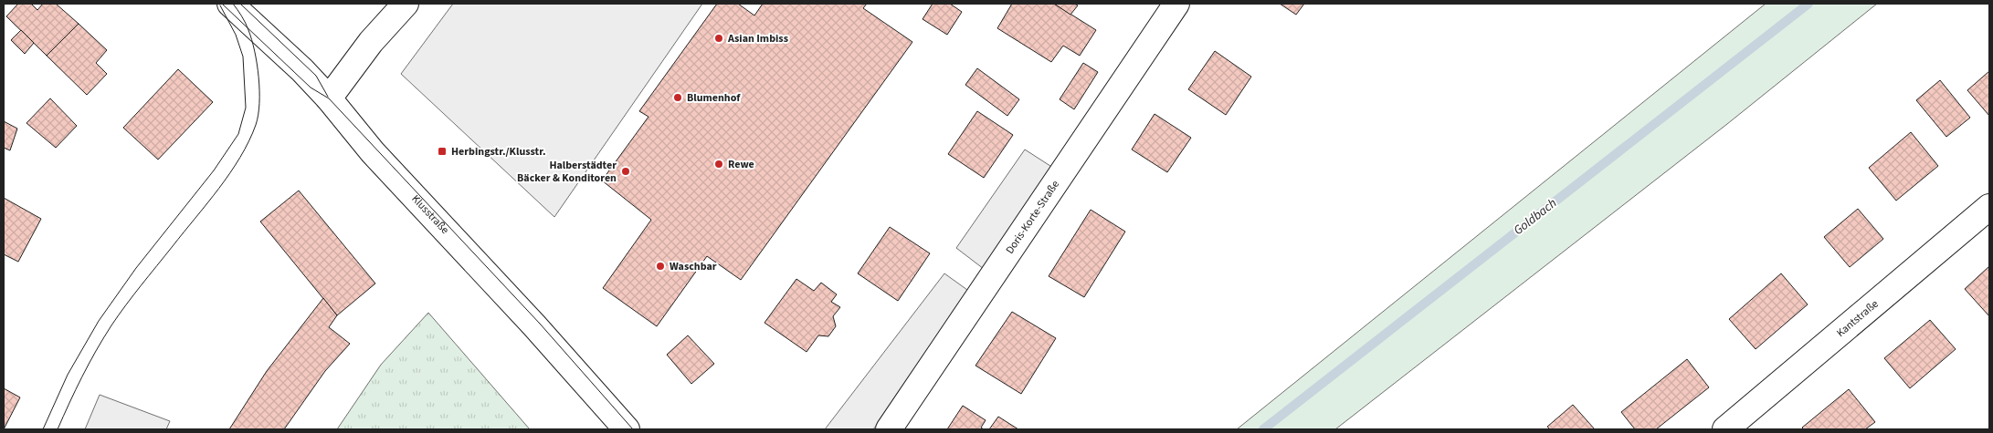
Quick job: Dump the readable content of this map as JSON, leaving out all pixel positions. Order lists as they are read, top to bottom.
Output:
{
  "streets": {
    "street": ["Klusstraße", "Doris-Korte-Straße", "Kantstraße"]
  },
  "water": ["Goldbach"],
  "places": {
    "other": [
      "Asian Imbiss",
      "Blumenhof",
      "Rewe",
      "Halberstädter Bäcker & Konditoren",
      "Waschbar"
    ],
    "transit": ["Herbingstr./Klusstr."]
  }
}
